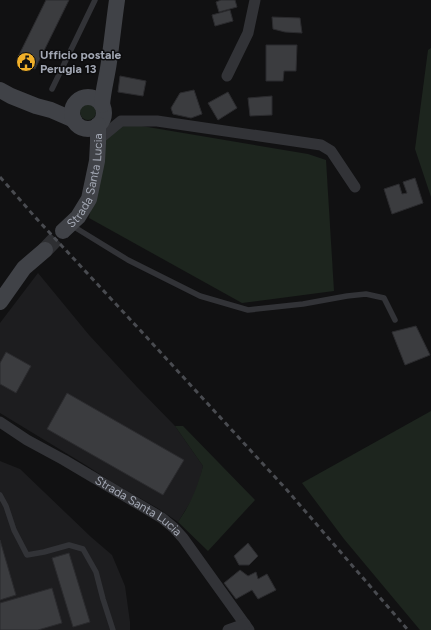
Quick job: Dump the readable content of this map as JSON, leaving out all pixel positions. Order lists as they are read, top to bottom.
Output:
{
  "streets": {
    "street": ["Strada Santa Lucia"]
  },
  "places": {
    "public building": ["Ufficio postale Perugia 13"]
  }
}
